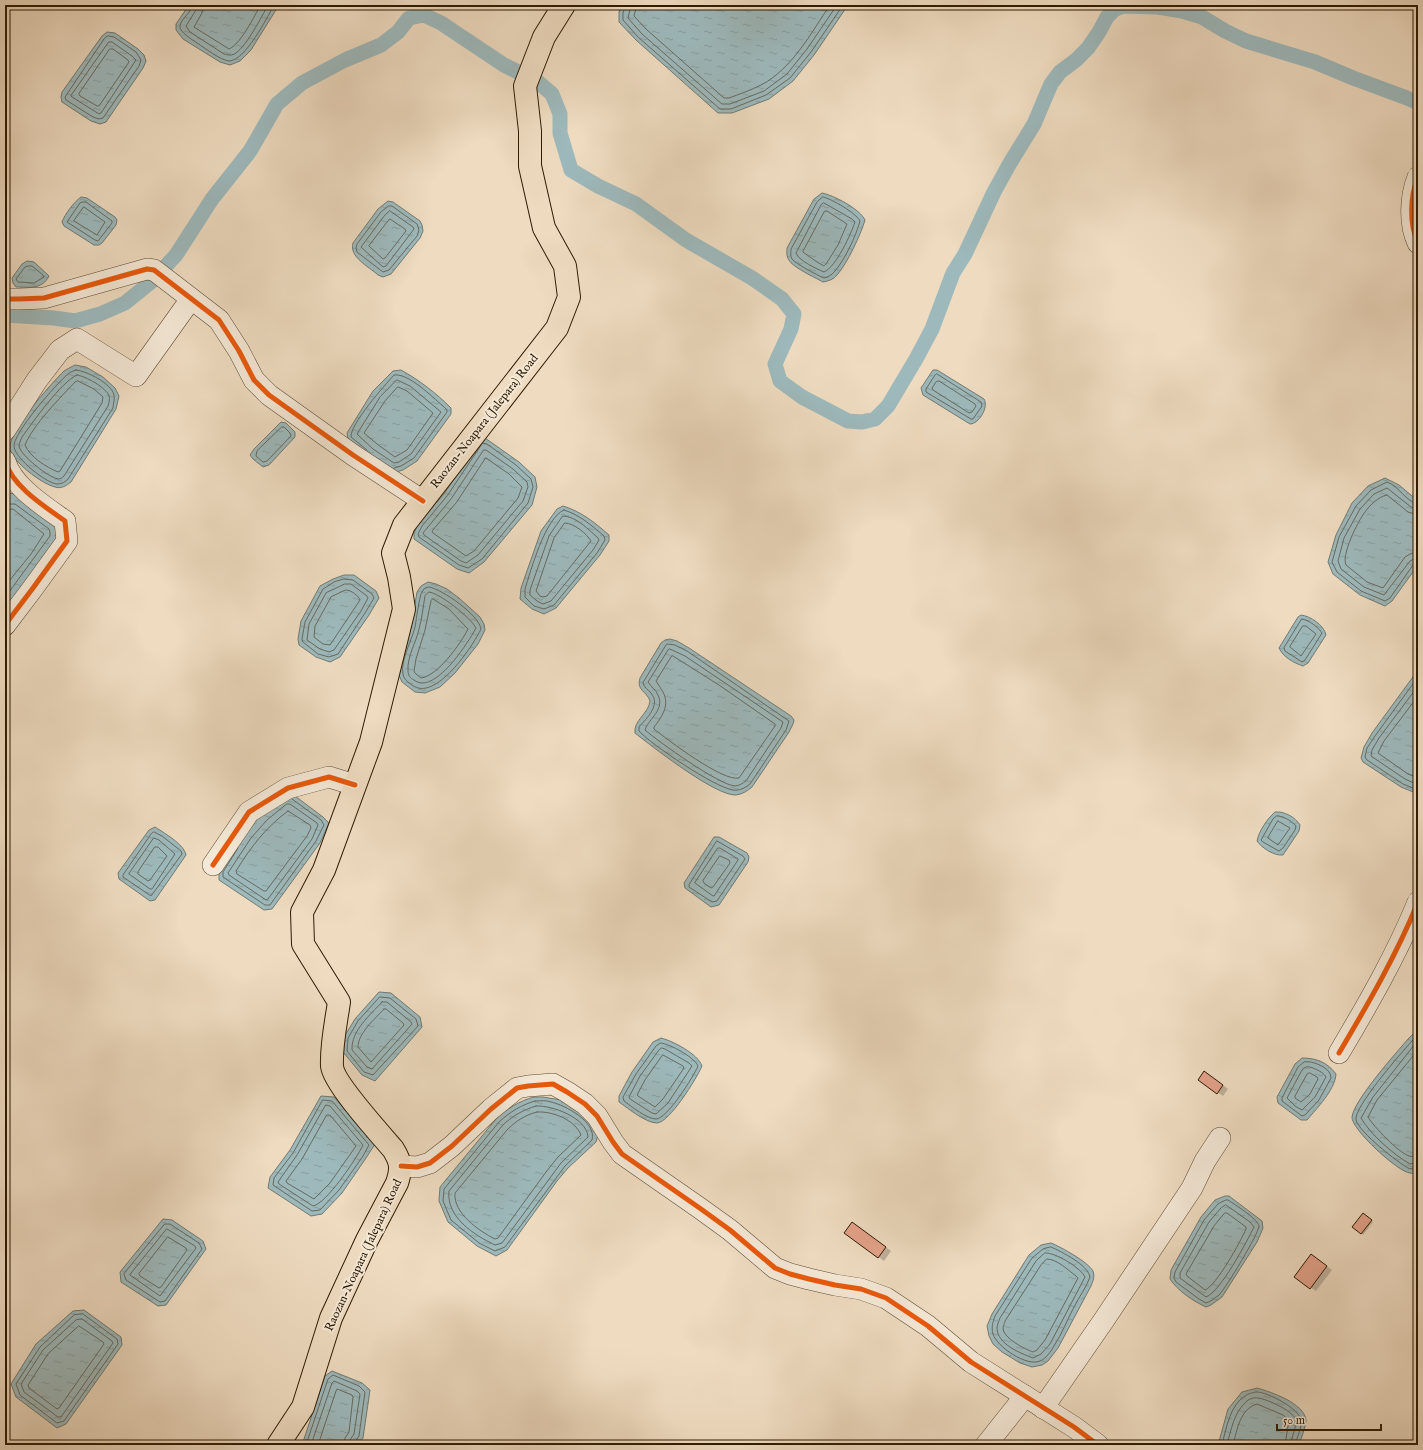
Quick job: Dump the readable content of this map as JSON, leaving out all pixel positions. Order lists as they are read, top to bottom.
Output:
{
  "streets": {
    "main road": ["Raozan-Noapara (Jalepara) Road"]
  },
  "scale_bar": "50 m"
}
